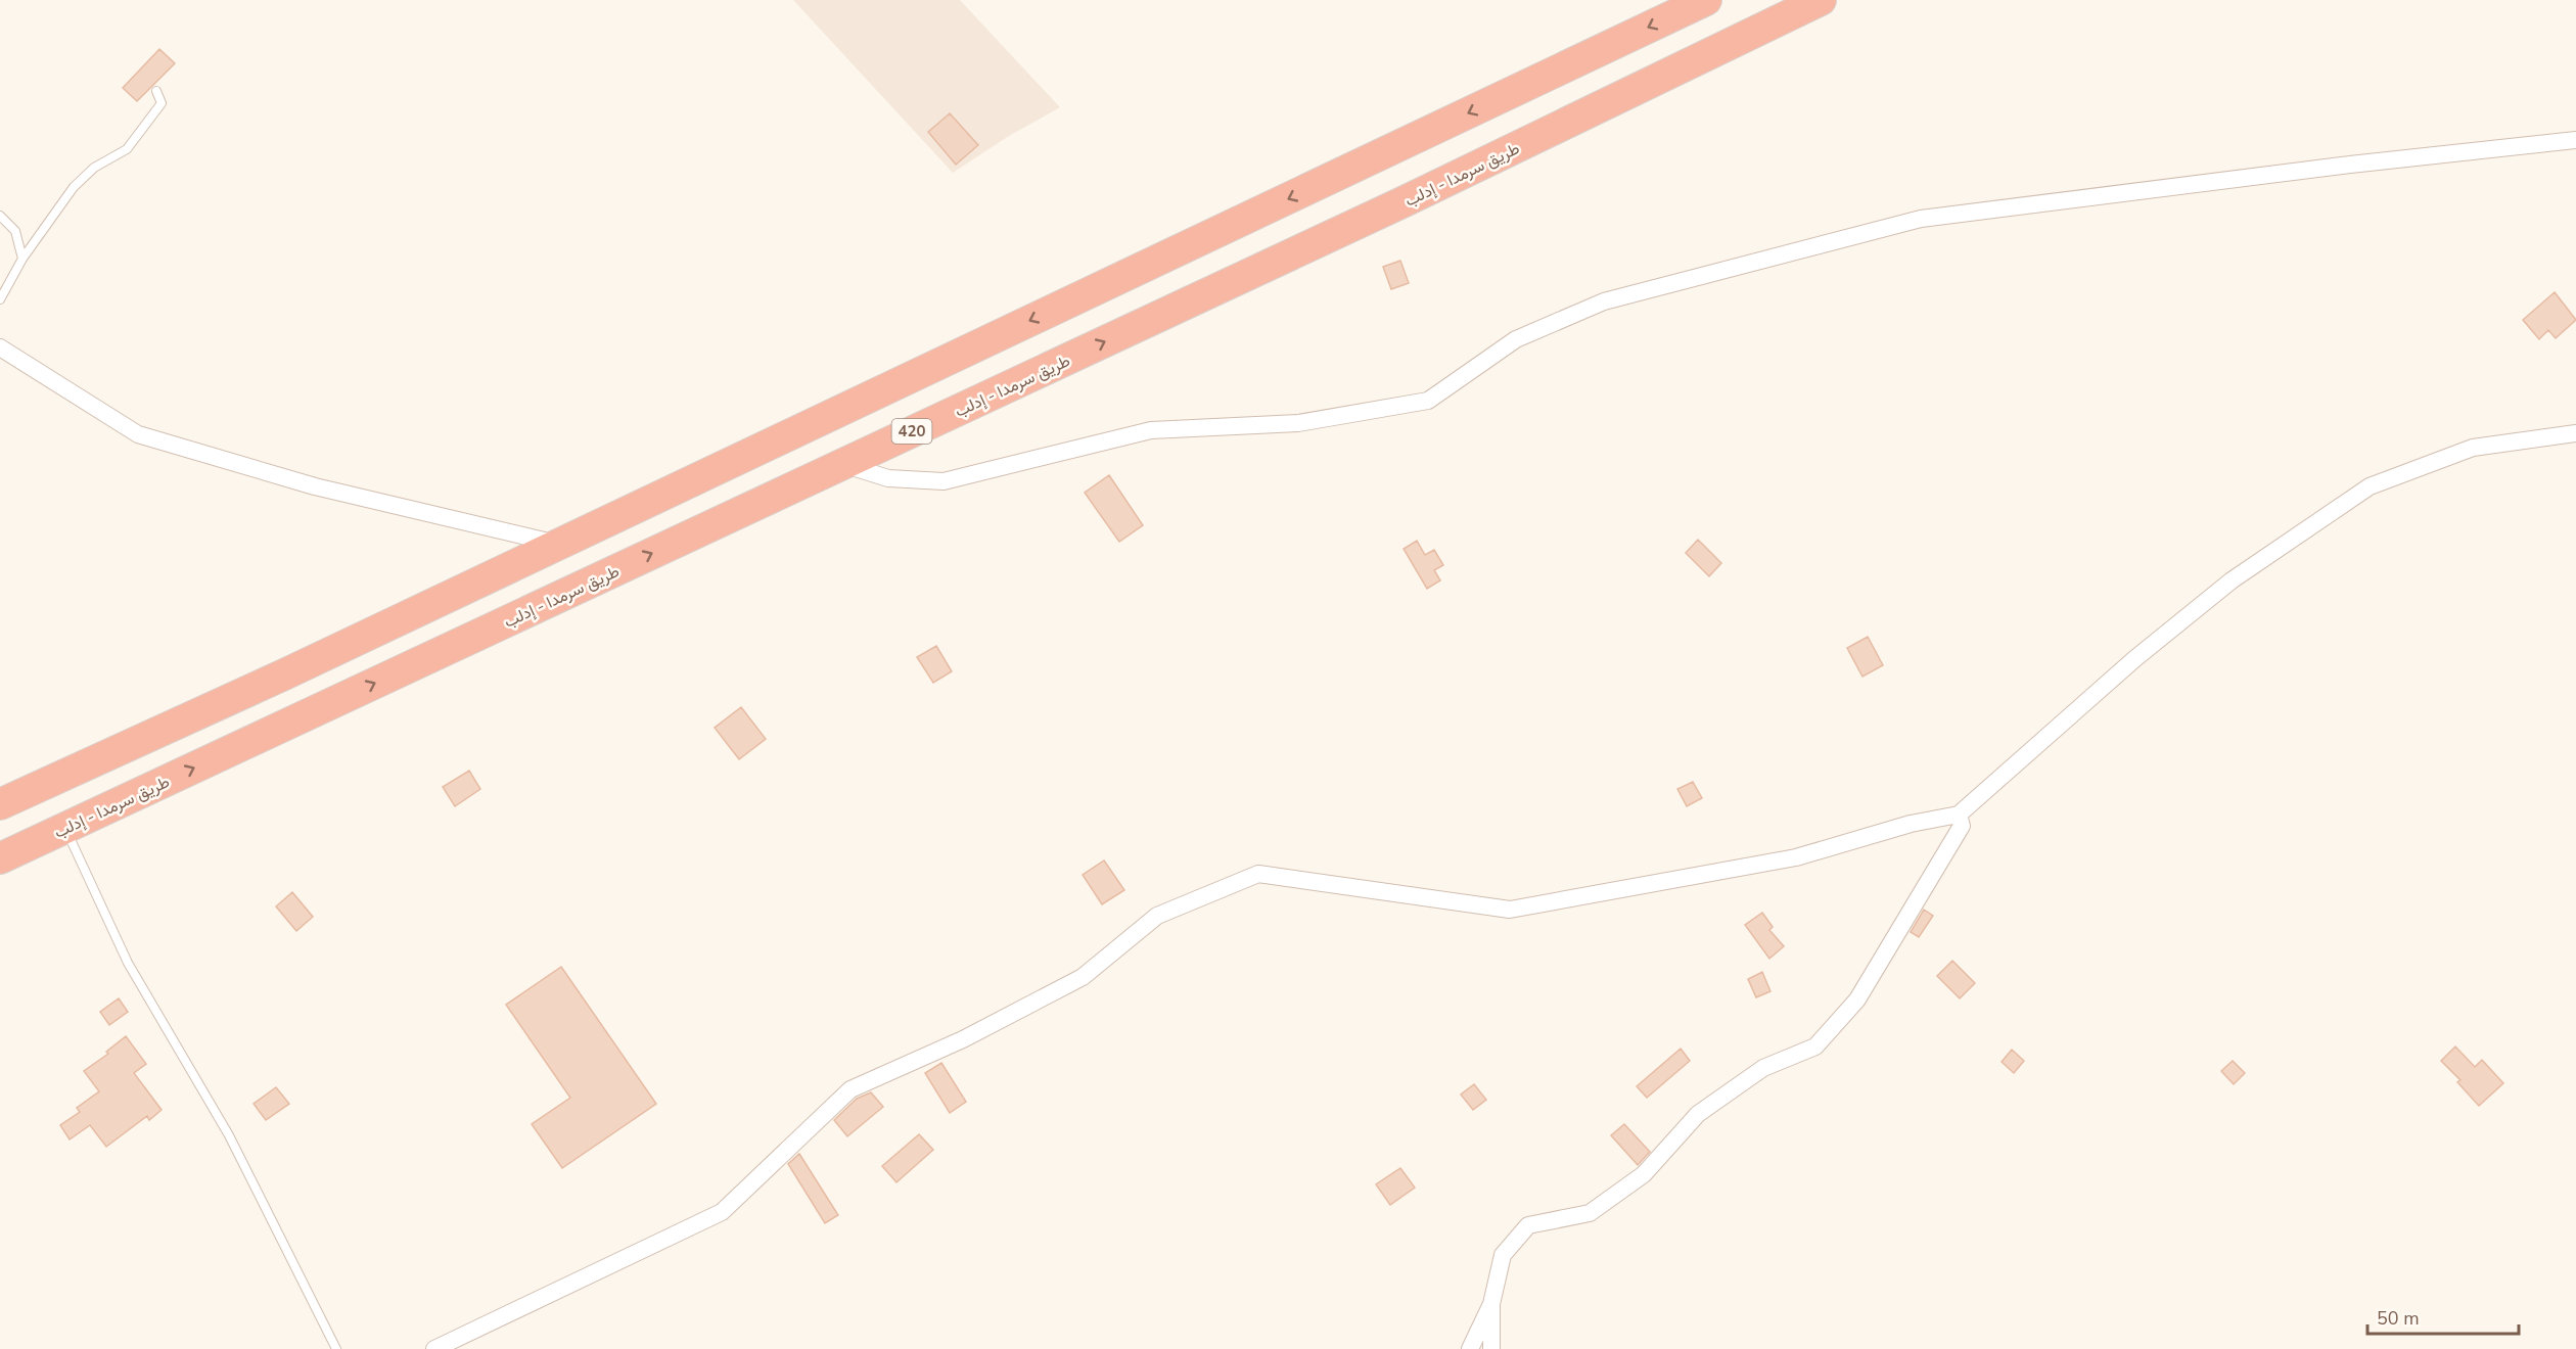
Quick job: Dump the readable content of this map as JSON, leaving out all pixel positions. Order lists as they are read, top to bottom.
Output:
{
  "streets": {
    "highway": ["طريق سرمدا - إدلب", "420"]
  },
  "scale_bar": "50 m"
}
